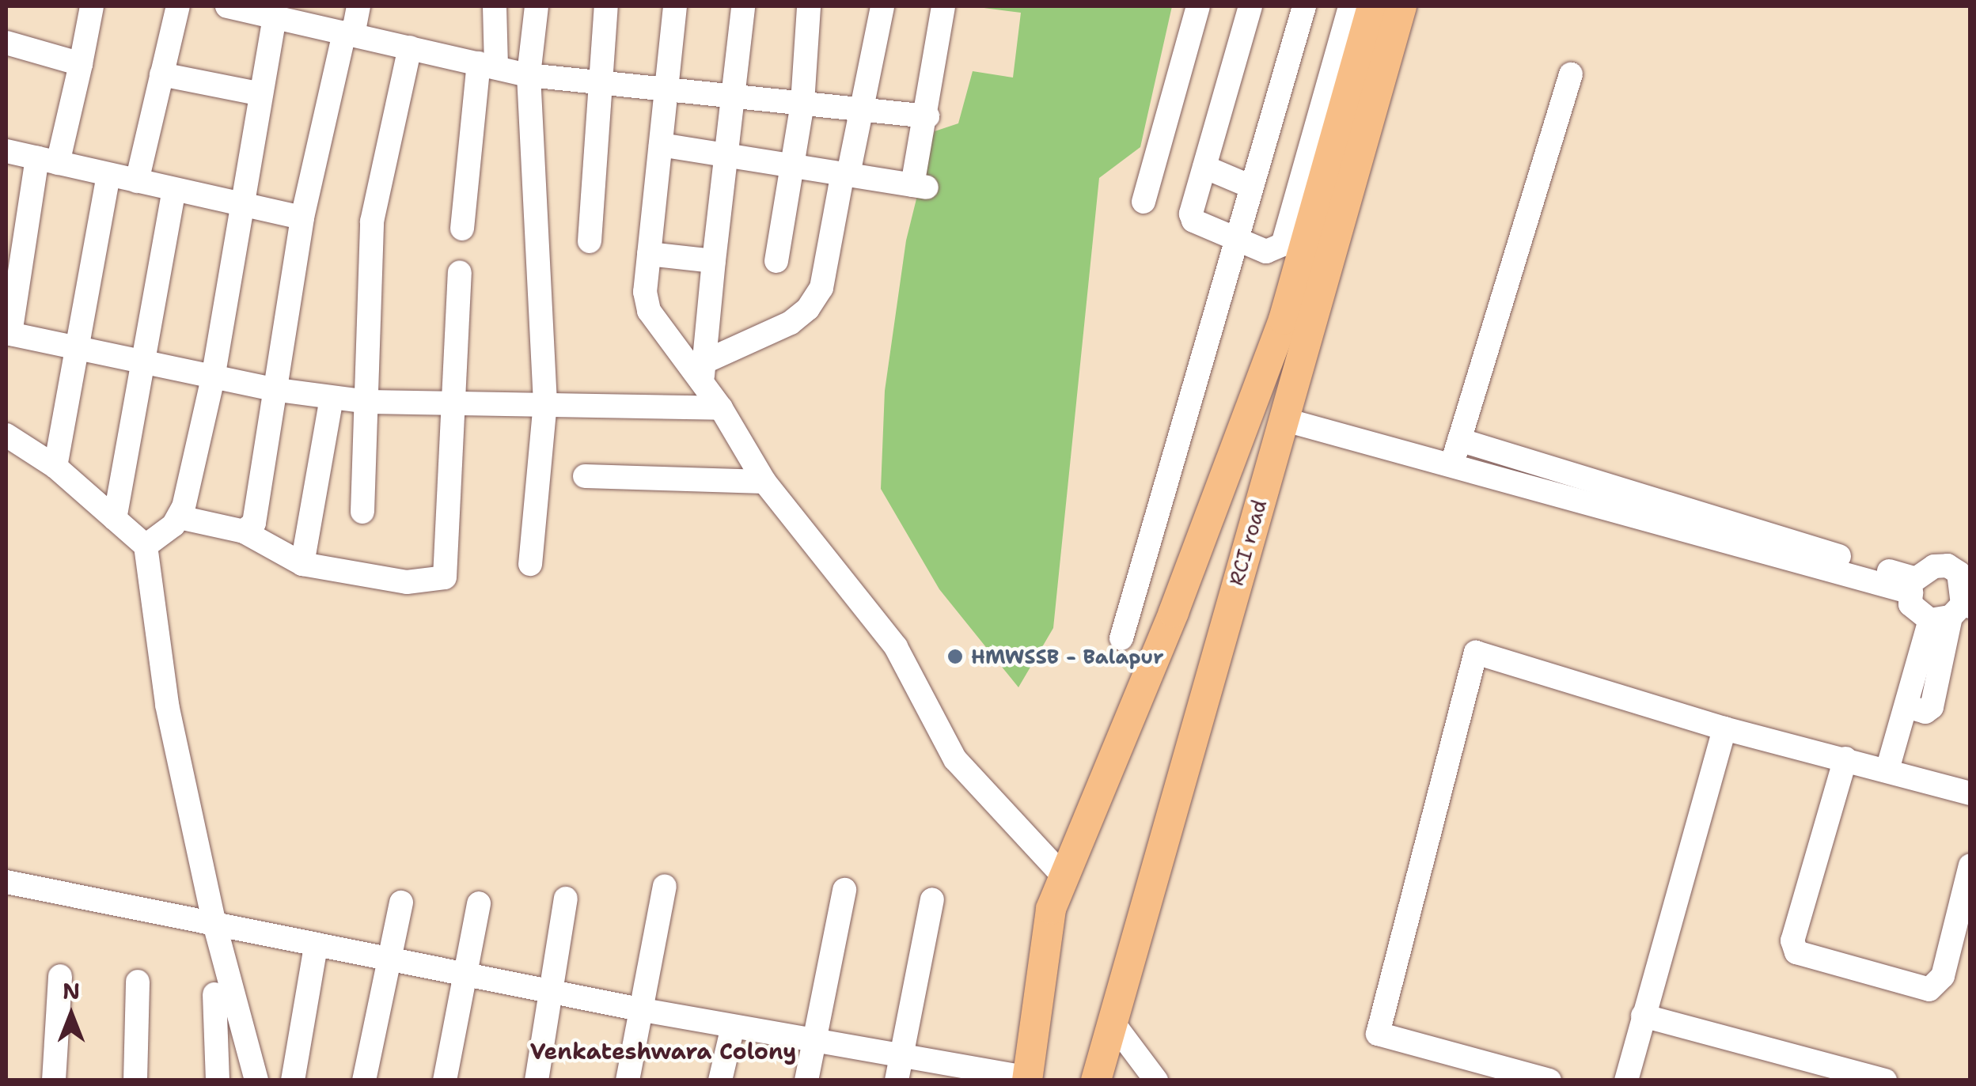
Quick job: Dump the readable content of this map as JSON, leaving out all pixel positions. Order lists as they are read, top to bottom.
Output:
{
  "streets": {
    "main road": ["RCI road"]
  },
  "districts": ["Venkateshwara Colony"],
  "places": ["HMWSSB - Balapur"],
  "north": "top"
}
